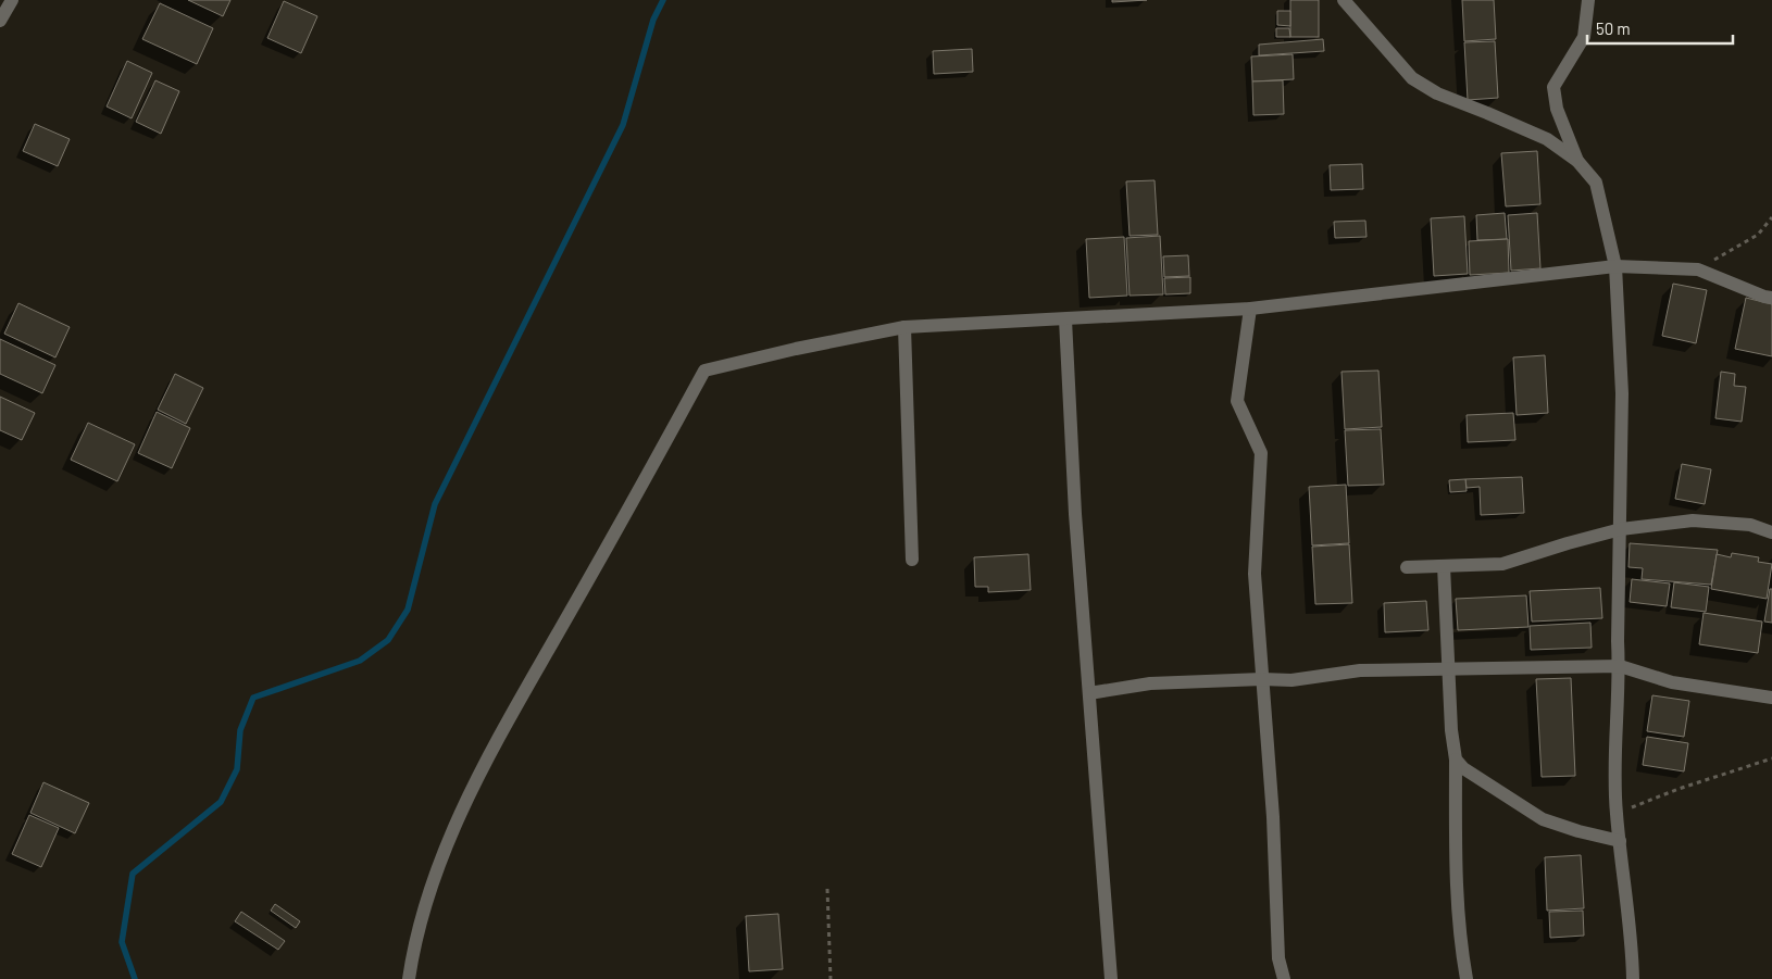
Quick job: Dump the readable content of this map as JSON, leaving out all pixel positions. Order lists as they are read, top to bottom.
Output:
{
  "scale_bar": "50 m"
}
